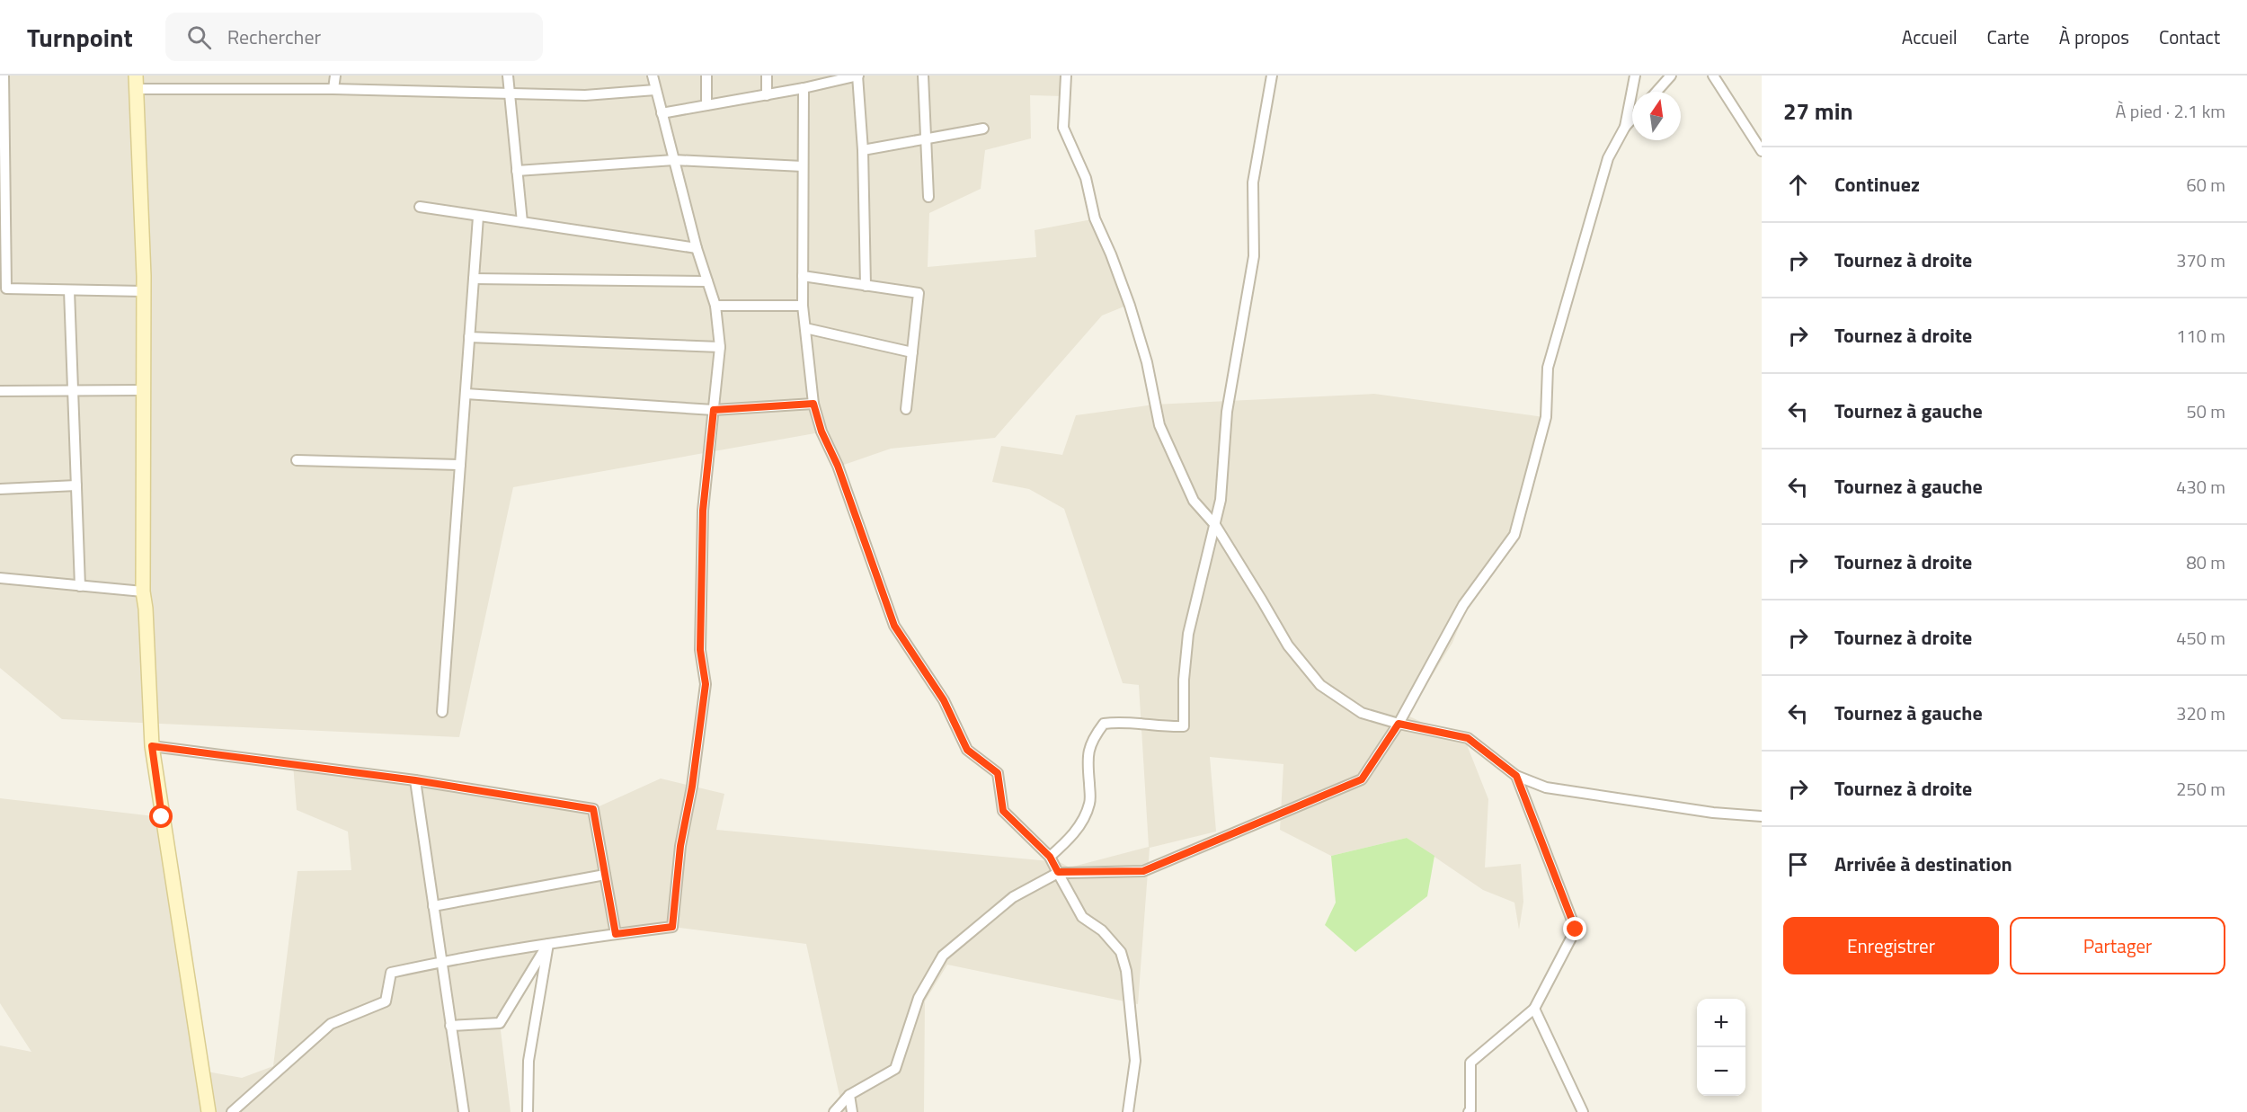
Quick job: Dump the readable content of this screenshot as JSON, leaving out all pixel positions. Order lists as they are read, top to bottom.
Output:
{
  "north": "top",
  "page": {
    "header": "Turnpoint",
    "search": "Rechercher",
    "nav": [
      "Accueil",
      "Carte",
      "À propos",
      "Contact"
    ],
    "heading": ["27 min", "À pied · 2.1 km"],
    "list": [
      ["Continuez", "60 m"],
      ["Tournez à droite", "370 m"],
      ["Tournez à droite", "110 m"],
      ["Tournez à gauche", "50 m"],
      ["Tournez à gauche", "430 m"],
      ["Tournez à droite", "80 m"],
      ["Tournez à droite", "450 m"],
      ["Tournez à gauche", "320 m"],
      ["Tournez à droite", "250 m"],
      "Arrivée à destination"
    ],
    "buttons": ["Enregistrer", "Partager"],
    "map_buttons": ["+", "−"]
  }
}
